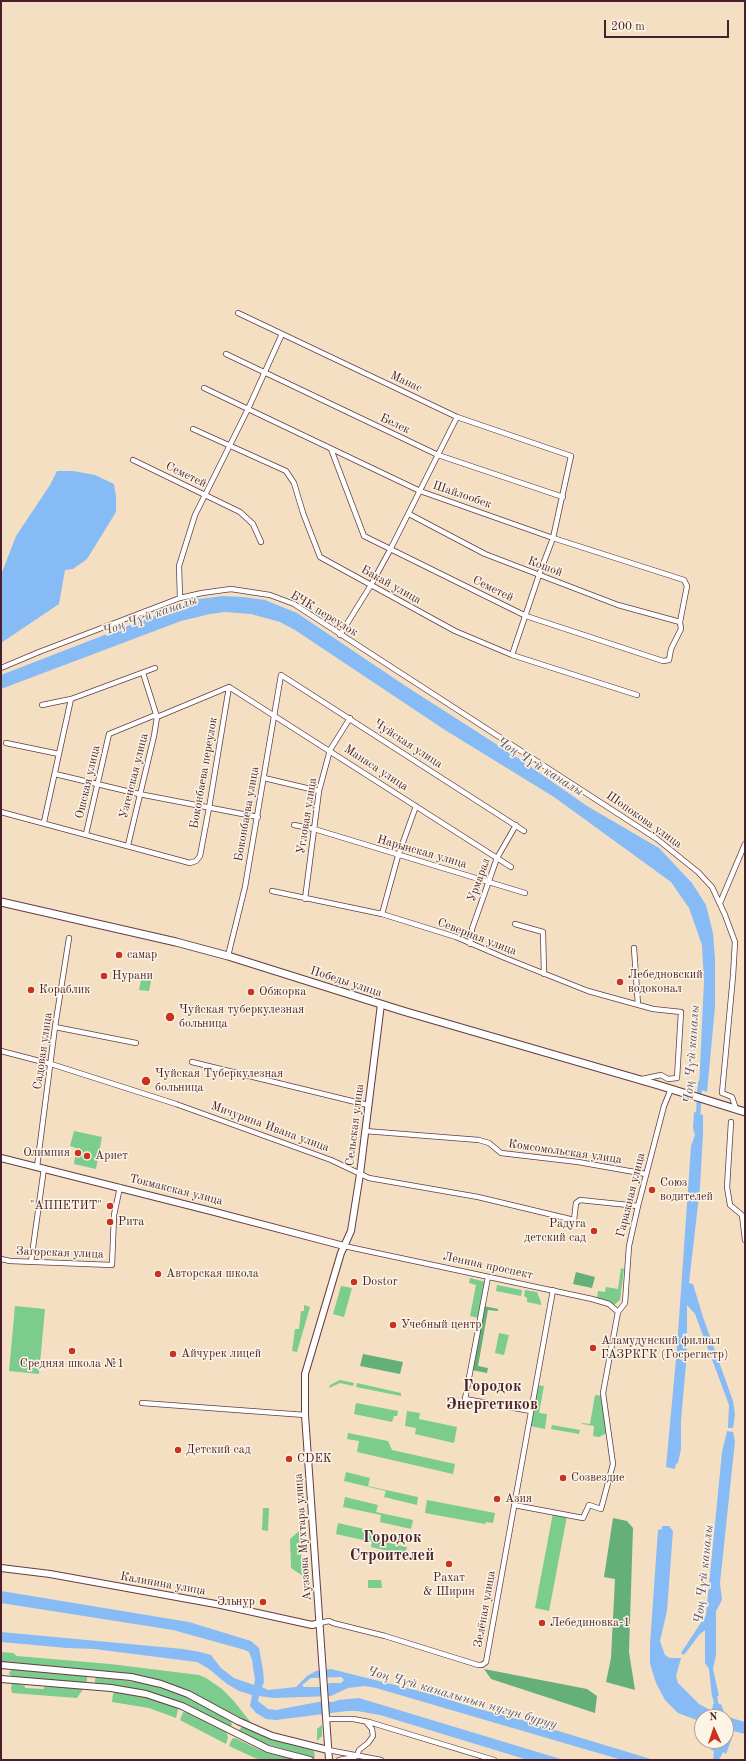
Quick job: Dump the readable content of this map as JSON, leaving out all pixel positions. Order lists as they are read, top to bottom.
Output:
{
  "streets": {
    "main road": [
      "Победы улица",
      "Сельская улица",
      "Токмакская улица",
      "Ауэзова Мухтара улица",
      "Калинина улица"
    ],
    "street": [
      "Манас",
      "Белек",
      "Семетей",
      "Шайлообек",
      "Кошой",
      "Бакай улица",
      "БЧК переулок",
      "Чуйская улица",
      "Манаса улица",
      "Боконбаева переулок",
      "Узгенская улица",
      "Ошская улица",
      "Боконбаева улица",
      "Угловая улица",
      "Шопокова улица",
      "Нарынская улица",
      "Урмарал",
      "Северная улица",
      "Садовая улица",
      "Мичурина Ивана улица",
      "Комсомольская улица",
      "Гаражная улица",
      "Загорская улица",
      "Ленина проспект",
      "Зелёная улица"
    ]
  },
  "crossings": [
    ["Манас", "Белек"],
    ["Семетей", "Шайлообек"],
    ["Семетей", "Кошой"],
    ["Шайлообек", "Кошой"],
    ["БЧК переулок", "Шопокова улица"],
    ["Чуйская улица", "Боконбаева улица"],
    ["Чуйская улица", "Угловая улица"],
    ["Чуйская улица", "Урмарал"],
    ["Манаса улица", "Боконбаева переулок"],
    ["Манаса улица", "Ошская улица"],
    ["Манаса улица", "Боконбаева улица"],
    ["Манаса улица", "Угловая улица"],
    ["Манаса улица", "Урмарал"],
    ["Боконбаева переулок", "Узгенская улица"],
    ["Боконбаева переулок", "Ошская улица"],
    ["Узгенская улица", "Ошская улица"],
    ["Боконбаева улица", "Победы улица"],
    ["Угловая улица", "Нарынская улица"],
    ["Угловая улица", "Северная улица"],
    ["Шопокова улица", "Победы улица"],
    ["Нарынская улица", "Урмарал"],
    ["Урмарал", "Северная улица"],
    ["Северная улица", "Победы улица"],
    ["Победы улица", "Сельская улица"],
    ["Победы улица", "Гаражная улица"],
    ["Садовая улица", "Мичурина Ивана улица"],
    ["Садовая улица", "Токмакская улица"],
    ["Сельская улица", "Мичурина Ивана улица"],
    ["Сельская улица", "Комсомольская улица"],
    ["Сельская улица", "Токмакская улица"],
    ["Сельская улица", "Ленина проспект"],
    ["Сельская улица", "Ауэзова Мухтара улица"],
    ["Мичурина Ивана улица", "Гаражная улица"],
    ["Комсомольская улица", "Гаражная улица"],
    ["Токмакская улица", "Загорская улица"],
    ["Токмакская улица", "Ленина проспект"],
    ["Токмакская улица", "Ауэзова Мухтара улица"],
    ["Гаражная улица", "Ленина проспект"],
    ["Ленина проспект", "Ауэзова Мухтара улица"],
    ["Ленина проспект", "Зелёная улица"],
    ["Ауэзова Мухтара улица", "Калинина улица"],
    ["Ауэзова Мухтара улица", "Зелёная улица"],
    ["Калинина улица", "Зелёная улица"]
  ],
  "districts": ["Городок Энергетиков", "Городок Строителей"],
  "water": ["Чоң Чүй каналы", "Чоң Чүй каналынын нугун буруу"],
  "places": [
    "самар",
    "Нурани",
    "Лебедновский водоконал",
    "Кораблик",
    "Обжорка",
    "Чуйская туберкулезная больница",
    "Чуйская Туберкулезная больница",
    "Олимпия",
    "Ариет",
    "Союз водителей",
    "\"АППЕТИТ\"",
    "Рита",
    "Радуга детский сад",
    "Авторская школа",
    "Dostor",
    "Учебный центр",
    "Аламудунский филиал ГАЗРКГК (Госрегистр)",
    "Средняя школа №1",
    "Айчурек лицей",
    "Детский сад",
    "CDEK",
    "Созвездие",
    "Азия",
    "Рахат & Ширин",
    "Эльнур",
    "Лебединовка-1"
  ],
  "scale_bar": "200 m",
  "north": "top"
}
